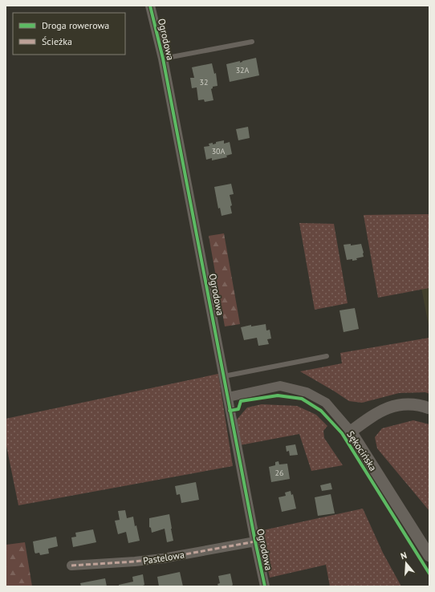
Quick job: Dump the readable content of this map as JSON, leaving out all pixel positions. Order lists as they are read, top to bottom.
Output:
{
  "streets": {
    "street": ["Ogrodowa", "Sękocińska", "Pastelowa"]
  },
  "crossings": [
    ["Ogrodowa", "Sękocińska"],
    ["Ogrodowa", "Pastelowa"]
  ],
  "house_numbers": [
    "32A",
    "32",
    "30A",
    "26"
  ],
  "legend": ["Droga rowerowa", "Ścieżka"],
  "north": "top"
}
